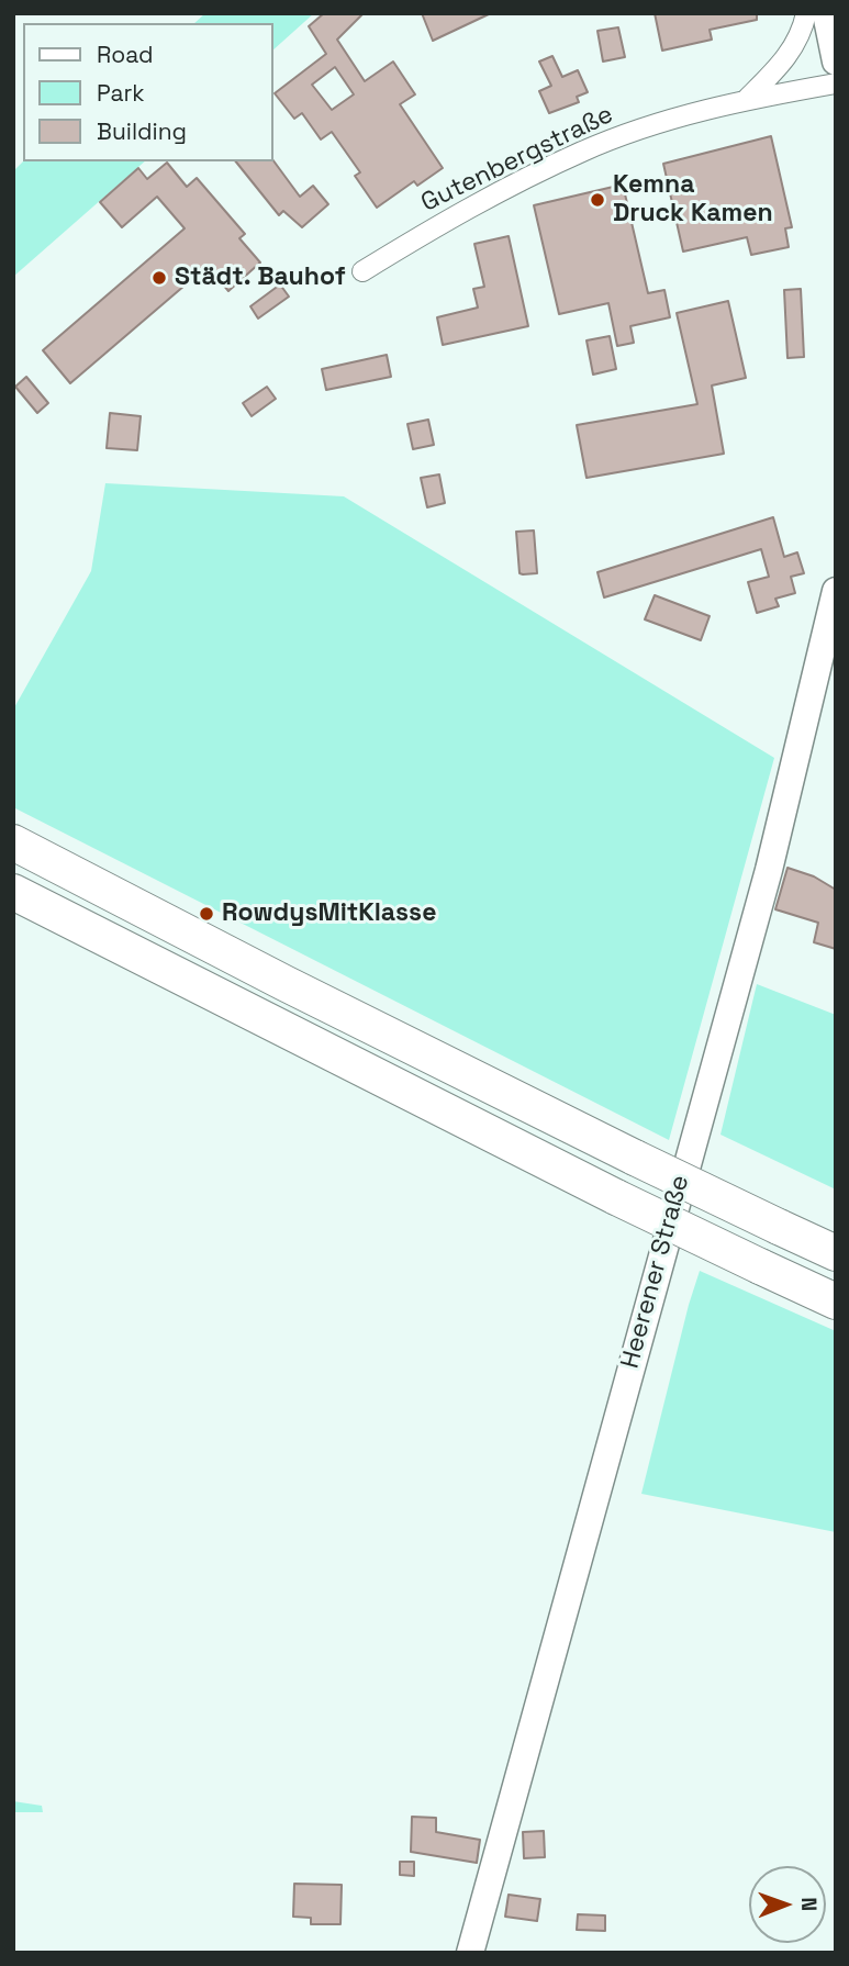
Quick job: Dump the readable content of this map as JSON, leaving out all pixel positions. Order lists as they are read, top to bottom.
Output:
{
  "streets": {
    "main road": ["Heerener Straße"],
    "street": ["Gutenbergstraße"]
  },
  "places": ["Kemna Druck Kamen", "Städt. Bauhof", "RowdysMitKlasse"],
  "legend": ["Road", "Park", "Building"],
  "north": "right"
}
